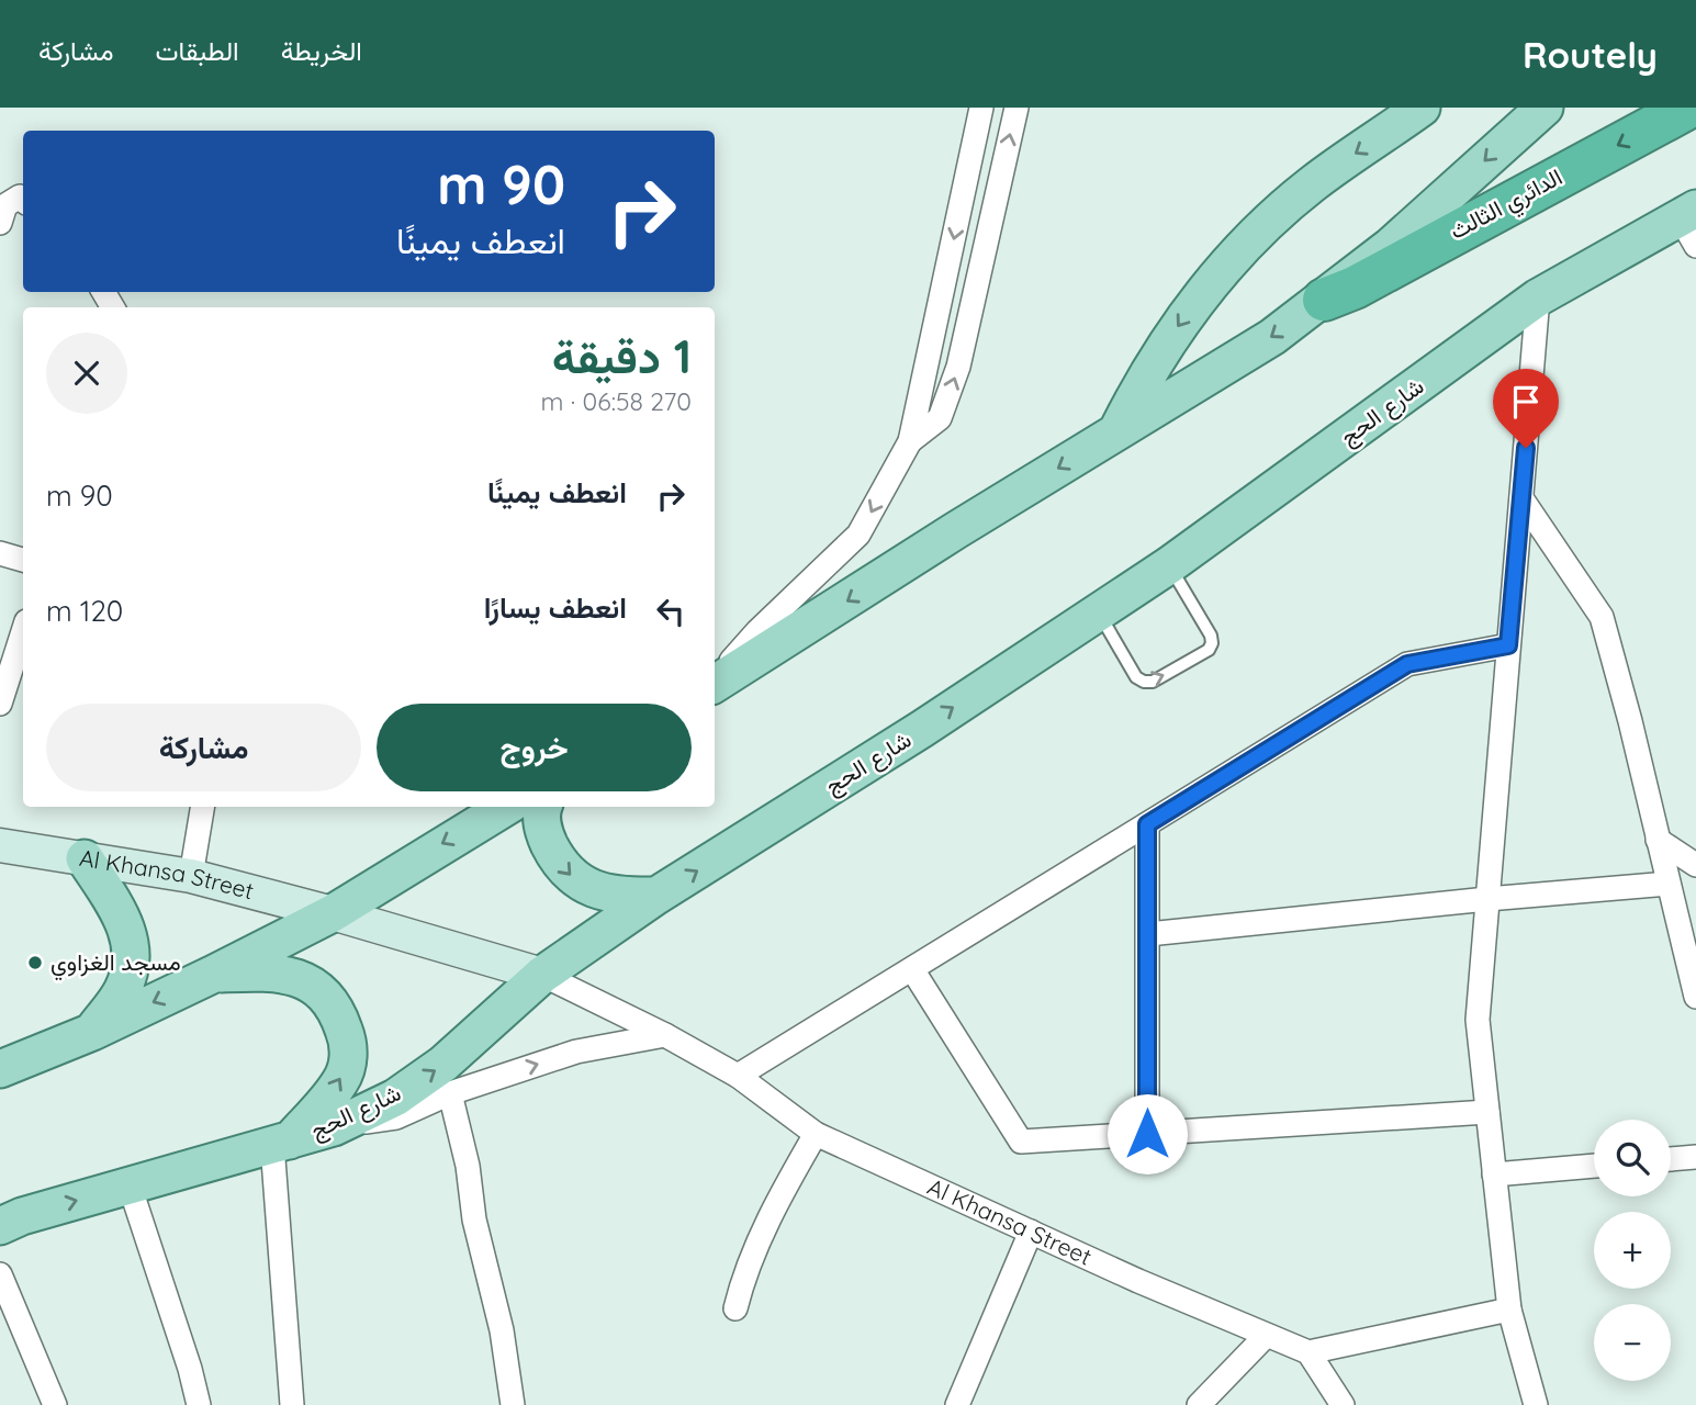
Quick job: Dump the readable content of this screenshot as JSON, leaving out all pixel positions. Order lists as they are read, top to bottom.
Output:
{
  "streets": {
    "highway": ["الدائري الثالث"],
    "main road": ["شارع الحج"],
    "street": ["Al Khansa Street"]
  },
  "crossings": [
    ["شارع الحج", "Al Khansa Street"]
  ],
  "one_way": ["الدائري الثالث"],
  "places": ["مسجد الغزاوي"],
  "page": {
    "header": "Routely",
    "nav": ["الخريطة", "الطبقات", "مشاركة"],
    "turn": ["90 m", "انعطف يمينًا"],
    "heading": ["1 دقيقة", "270 m · 06:58"],
    "list": [
      {
        "name": "انعطف يمينًا",
        "value": "90 m"
      },
      {
        "name": "انعطف يسارًا",
        "value": "120 m"
      }
    ],
    "buttons": ["خروج", "مشاركة"],
    "map_buttons": ["+", "−"]
  }
}
